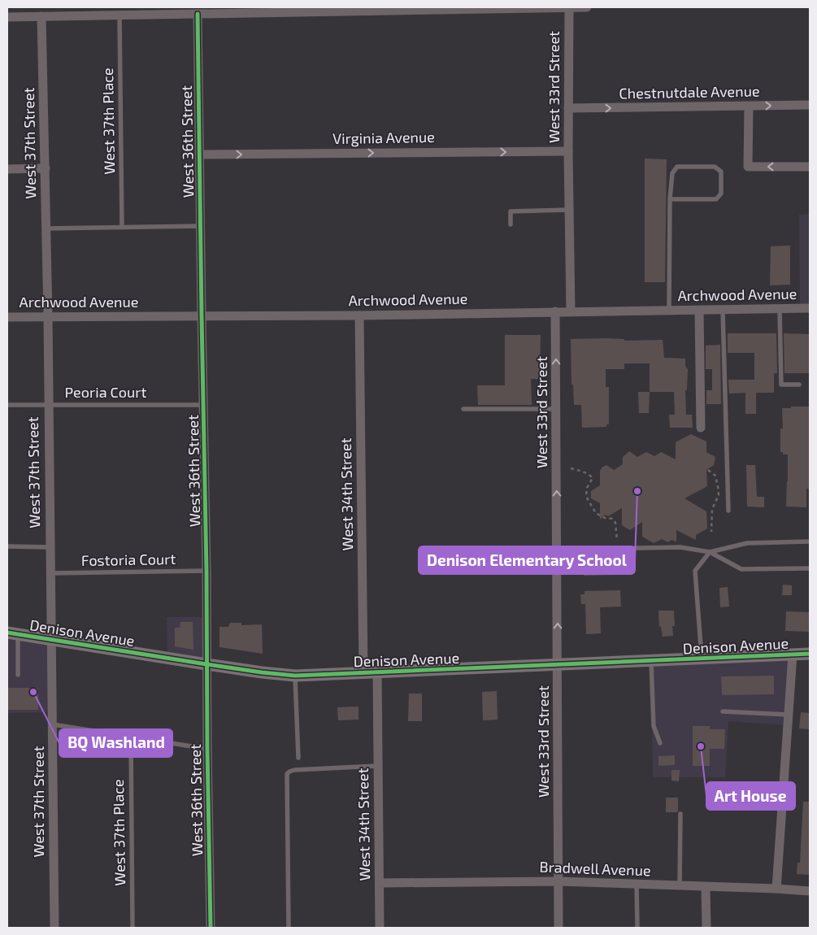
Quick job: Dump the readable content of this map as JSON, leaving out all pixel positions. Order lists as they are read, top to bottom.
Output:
{
  "streets": {
    "main road": ["Denison Avenue"],
    "street": [
      "West 33rd Street",
      "Chestnutdale Avenue",
      "Virginia Avenue",
      "West 36th Street",
      "West 37th Street",
      "Archwood Avenue",
      "West 34th Street",
      "Bradwell Avenue"
    ],
    "lane": ["West 37th Place", "Peoria Court", "Fostoria Court"]
  },
  "crossings": [
    ["West 33rd Street", "Chestnutdale Avenue"],
    ["West 33rd Street", "Virginia Avenue"],
    ["West 33rd Street", "Archwood Avenue"],
    ["West 33rd Street", "Denison Avenue"],
    ["West 33rd Street", "Bradwell Avenue"],
    ["Virginia Avenue", "West 36th Street"],
    ["West 36th Street", "Archwood Avenue"],
    ["West 36th Street", "Peoria Court"],
    ["West 36th Street", "Fostoria Court"],
    ["West 36th Street", "Denison Avenue"],
    ["West 37th Street", "Archwood Avenue"],
    ["West 37th Street", "Peoria Court"],
    ["West 37th Street", "Fostoria Court"],
    ["West 37th Street", "Denison Avenue"],
    ["Archwood Avenue", "West 34th Street"],
    ["West 34th Street", "Denison Avenue"],
    ["West 34th Street", "Bradwell Avenue"]
  ],
  "one_way": ["West 33rd Street", "Chestnutdale Avenue", "Virginia Avenue"],
  "places": ["Denison Elementary School", "BQ Washland", "Art House"]
}
